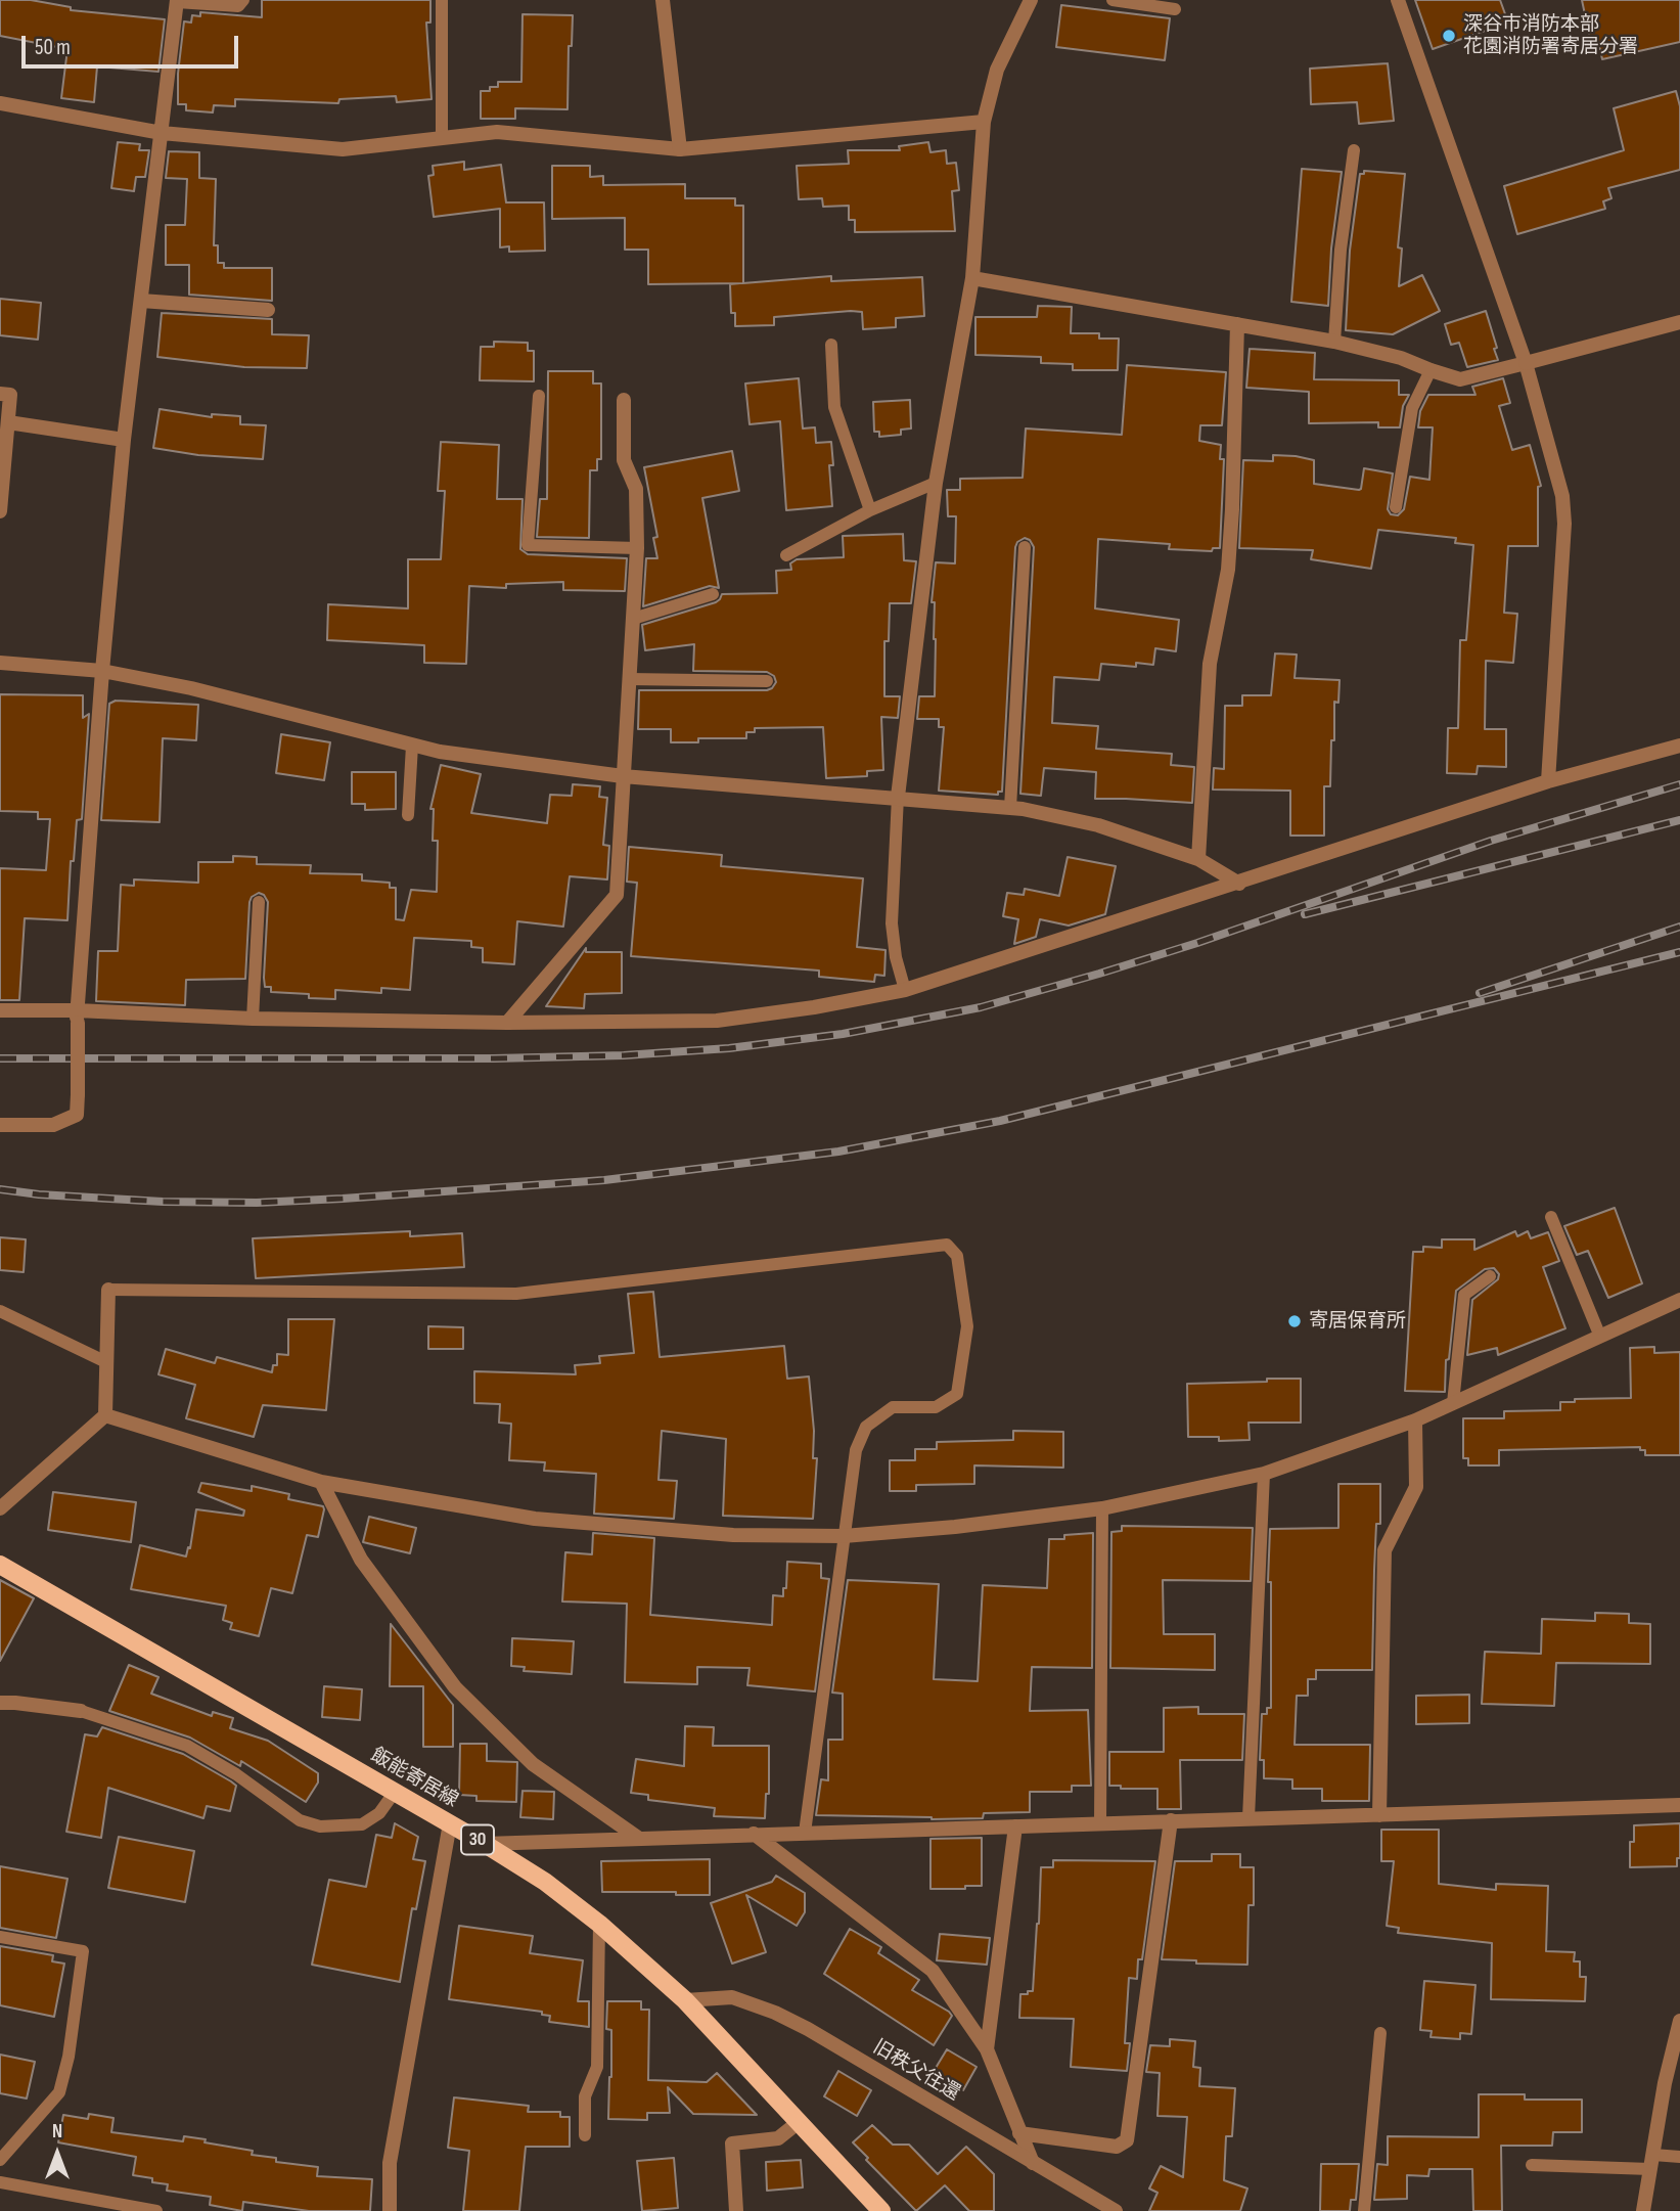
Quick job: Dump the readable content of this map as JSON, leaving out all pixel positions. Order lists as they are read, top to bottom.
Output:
{
  "streets": {
    "main road": ["飯能寄居線", "30"],
    "street": ["旧秩父往還"]
  },
  "crossings": [
    ["飯能寄居線", "旧秩父往還"]
  ],
  "places": ["深谷市消防本部 花園消防署寄居分署", "寄居保育所"],
  "scale_bar": "50 m",
  "north": "top"
}
